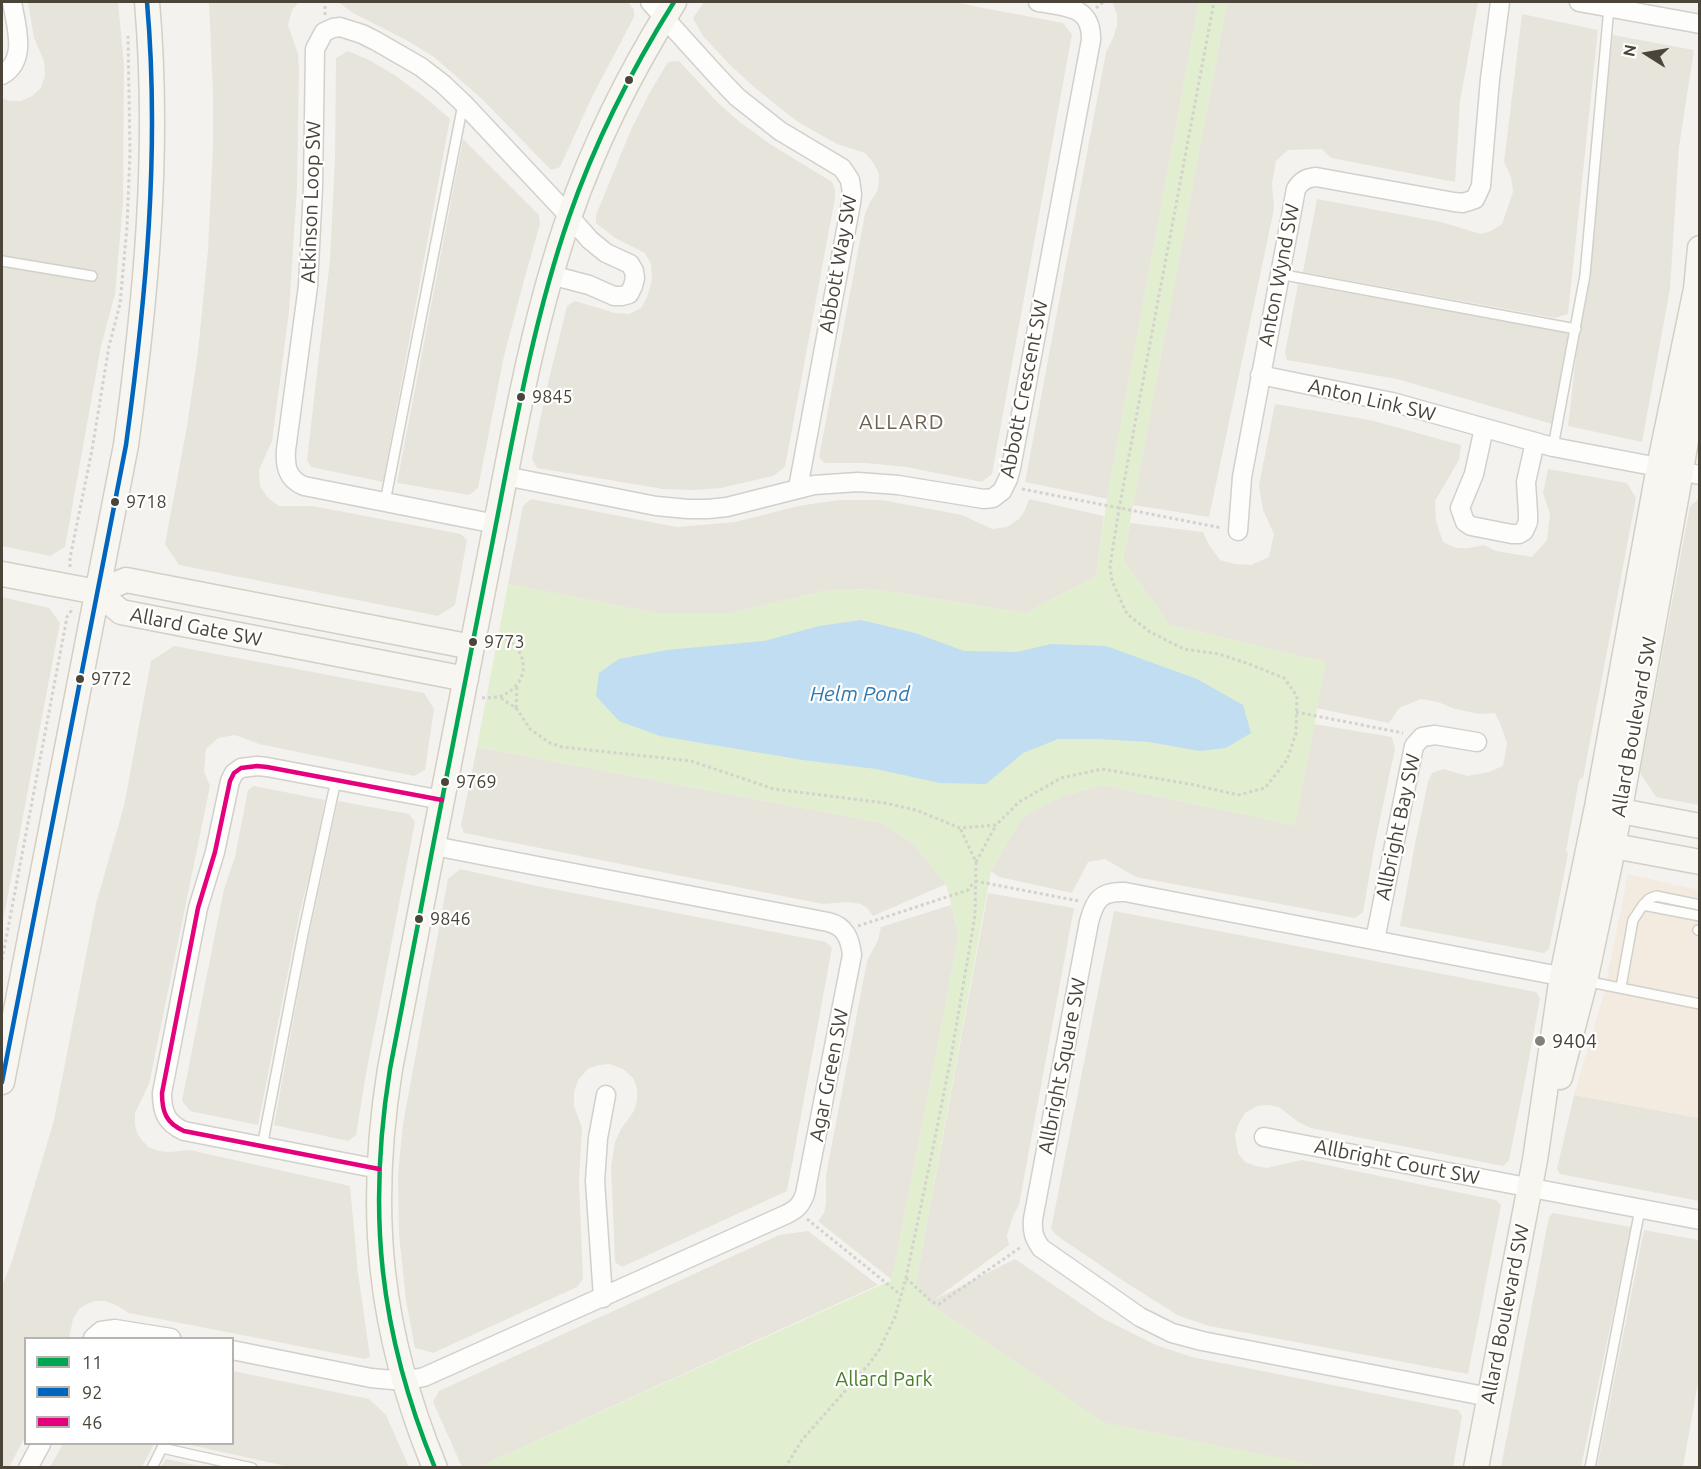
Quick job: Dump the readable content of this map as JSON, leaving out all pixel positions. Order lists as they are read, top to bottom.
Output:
{
  "streets": {
    "street": [
      "Atkinson Loop SW",
      "Abbott Way SW",
      "Anton Wynd SW",
      "Abbott Crescent SW",
      "Anton Link SW",
      "Allard Gate SW",
      "Allard Boulevard SW",
      "Allbright Bay SW",
      "Allbright Square SW",
      "Agar Green SW",
      "Allbright Court SW"
    ]
  },
  "crossings": [
    ["Abbott Way SW", "Abbott Crescent SW"],
    ["Anton Wynd SW", "Anton Link SW"],
    ["Anton Link SW", "Allard Boulevard SW"],
    ["Allard Boulevard SW", "Allbright Court SW"]
  ],
  "districts": ["ALLARD"],
  "water": ["Helm Pond"],
  "parks": ["Allard Park"],
  "places": [
    "9845",
    "9718",
    "9773",
    "9772",
    "9769",
    "9846",
    "9404"
  ],
  "lines": ["transit line 11", "transit line 92", "transit line 46"],
  "legend": ["11", "92", "46"],
  "north": "left"
}
